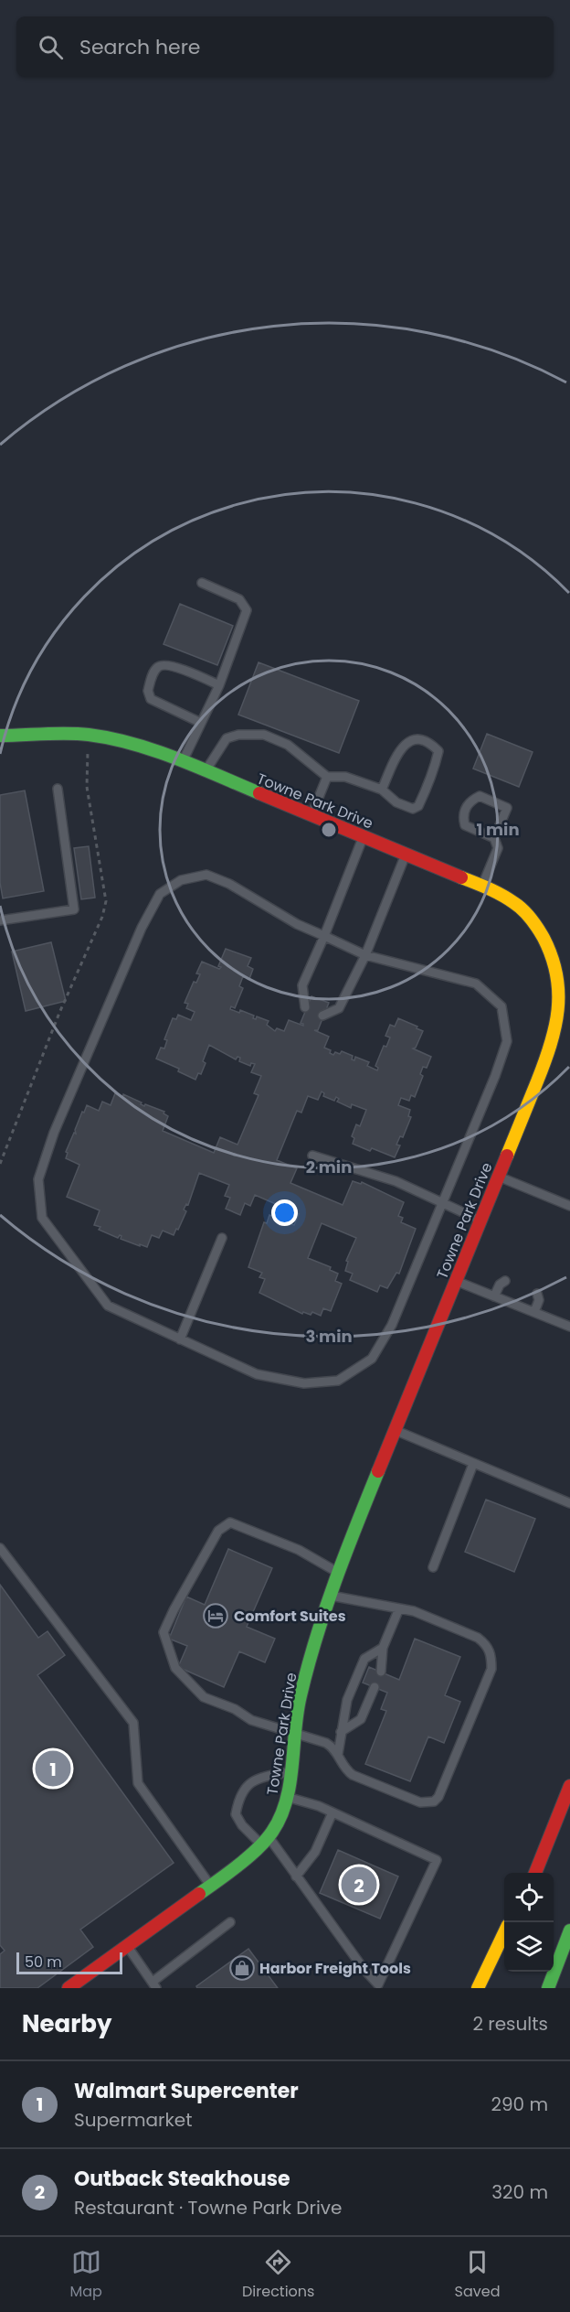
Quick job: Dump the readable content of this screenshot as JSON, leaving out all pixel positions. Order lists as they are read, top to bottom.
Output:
{
  "streets": {
    "main road": ["Towne Park Drive"]
  },
  "places": {
    "hotel": ["Comfort Suites"],
    "shop": ["Harbor Freight Tools"]
  },
  "scale_bar": "50 m",
  "page": {
    "search": "Search here",
    "pins": ["1", "2"],
    "scale": "50 m",
    "heading": ["Nearby", "2 results"],
    "list": [
      {
        "mark": "1",
        "name": "Walmart Supercenter",
        "note": "Supermarket",
        "value": "290 m"
      },
      {
        "mark": "2",
        "name": "Outback Steakhouse",
        "note": "Restaurant · Towne Park Drive",
        "value": "320 m"
      }
    ],
    "nav": ["Map", "Directions", "Saved"]
  },
  "rings": ["1 min", "2 min", "3 min"]
}
